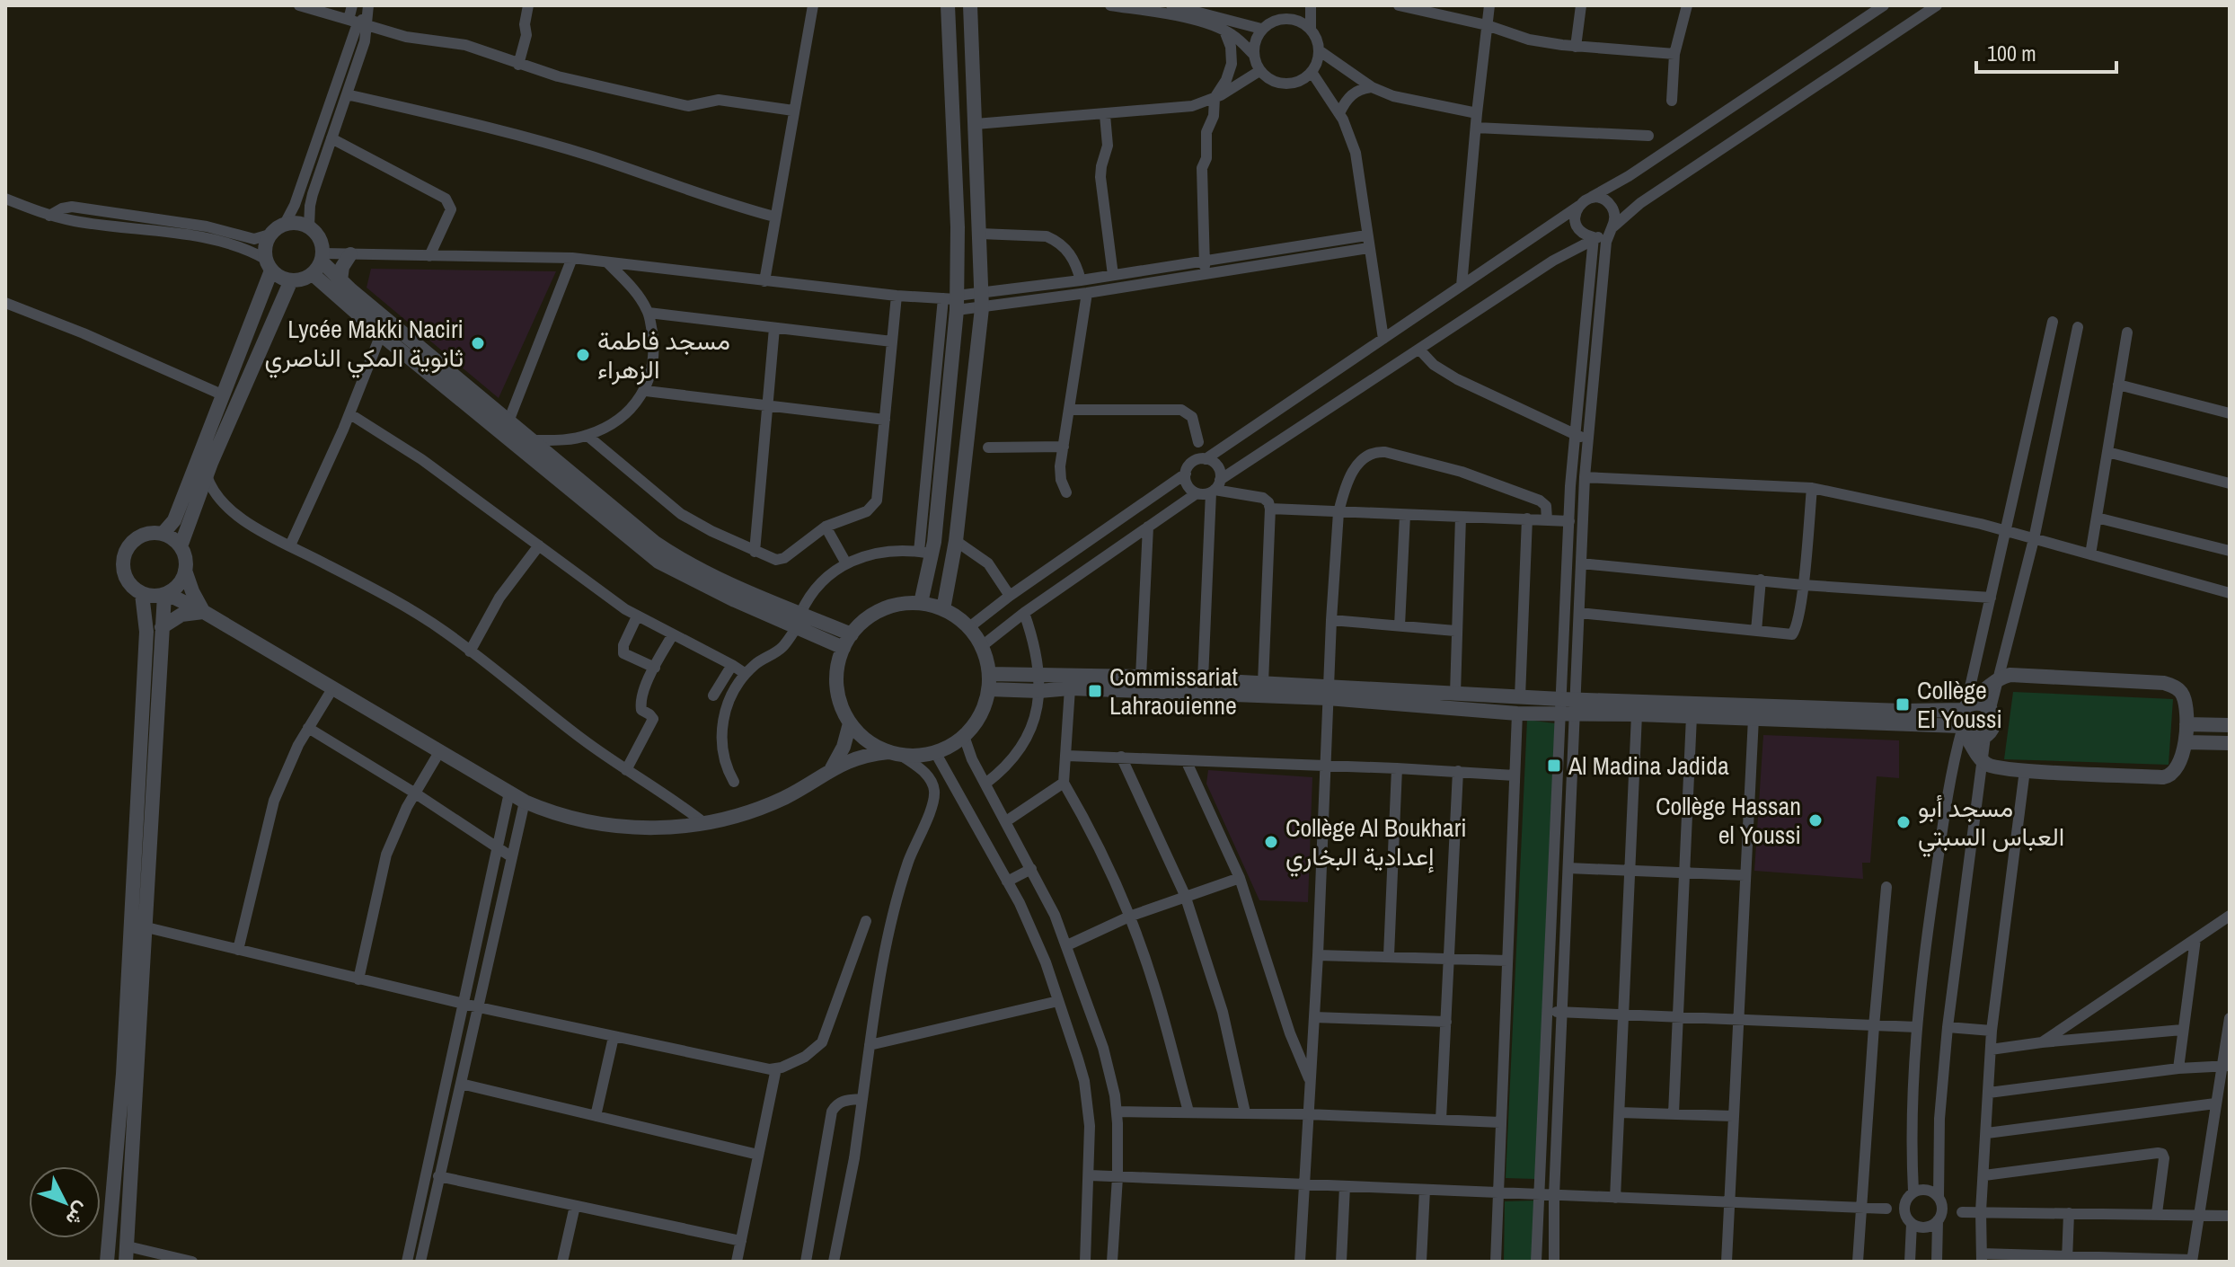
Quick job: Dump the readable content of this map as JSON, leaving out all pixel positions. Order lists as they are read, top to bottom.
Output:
{
  "places": {
    "other": [
      "Lycée Makki Naciri ثانوية المكي الناصري",
      "مسجد فاطمة الزهراء",
      "Collège Hassan el Youssi",
      "مسجد أبو العباس السبتي",
      "Collège Al Boukhari إعدادية البخاري"
    ],
    "transit": ["Commissariat Lahraouienne", "Collège El Youssi", "Al Madina Jadida"]
  },
  "scale_bar": "100 m",
  "north": "bottom right"
}
